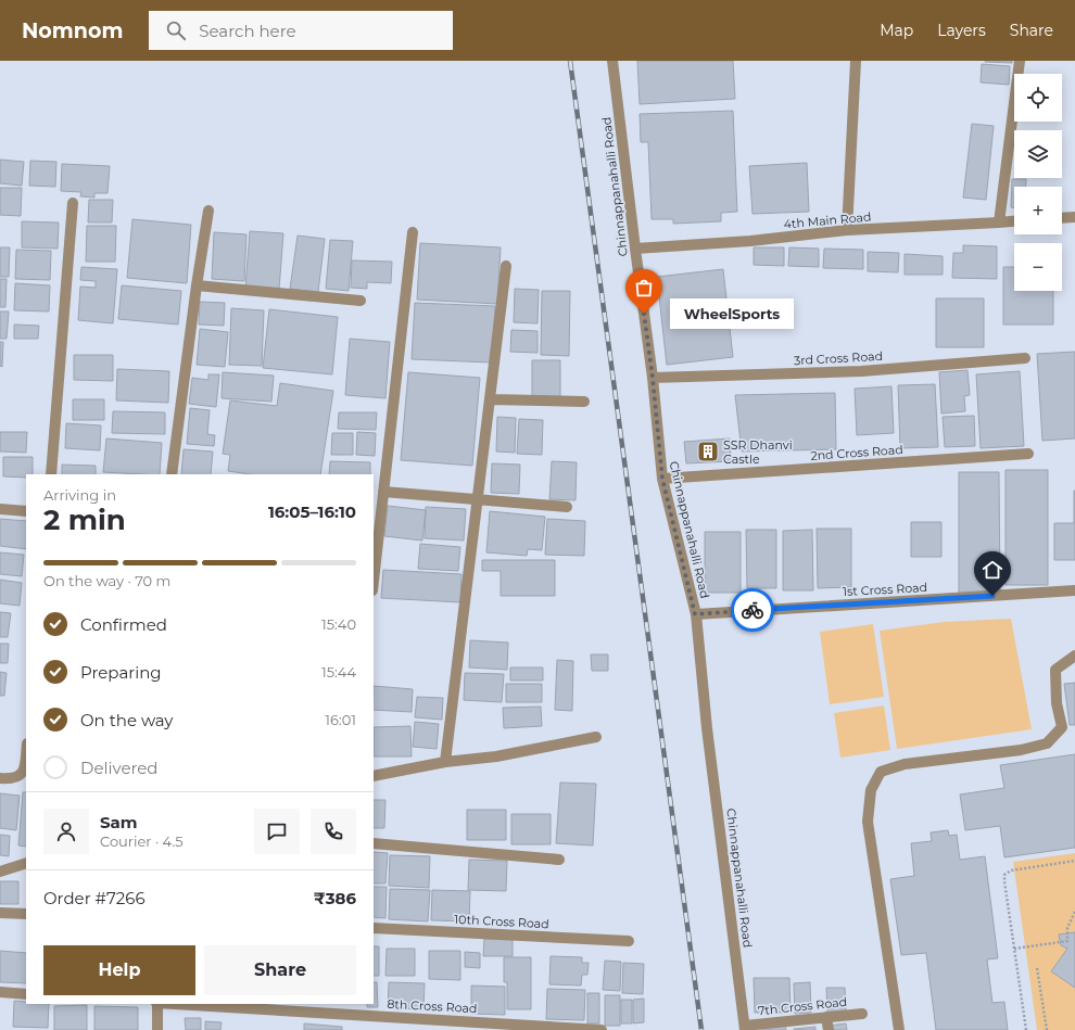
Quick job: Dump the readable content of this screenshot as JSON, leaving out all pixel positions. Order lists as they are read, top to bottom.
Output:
{
  "streets": {
    "street": [
      "Chinnappanahalli Road",
      "4th Main Road",
      "3rd Cross Road",
      "2nd Cross Road",
      "1st Cross Road",
      "10th Cross Road",
      "8th Cross Road",
      "7th Cross Road"
    ]
  },
  "crossings": [
    ["Chinnappanahalli Road", "4th Main Road"],
    ["Chinnappanahalli Road", "3rd Cross Road"],
    ["Chinnappanahalli Road", "2nd Cross Road"],
    ["Chinnappanahalli Road", "1st Cross Road"],
    ["Chinnappanahalli Road", "7th Cross Road"]
  ],
  "places": {
    "other": ["WheelSports"],
    "building": ["SSR Dhanvi Castle"]
  },
  "page": {
    "header": "Nomnom",
    "search": "Search here",
    "nav": ["Map", "Layers", "Share"],
    "map_buttons": ["+", "−"],
    "bubble": "WheelSports",
    "heading": ["2 min", "Arriving in", "16:05–16:10"],
    "panel": [
      "Sam",
      "Courier · 4.5",
      "Order #7266",
      "₹386"
    ],
    "bar": "On the way · 70 m",
    "list": [
      ["Confirmed", "15:40"],
      ["Preparing", "15:44"],
      ["On the way", "16:01"],
      "Delivered"
    ],
    "buttons": ["Help", "Share"]
  }
}
